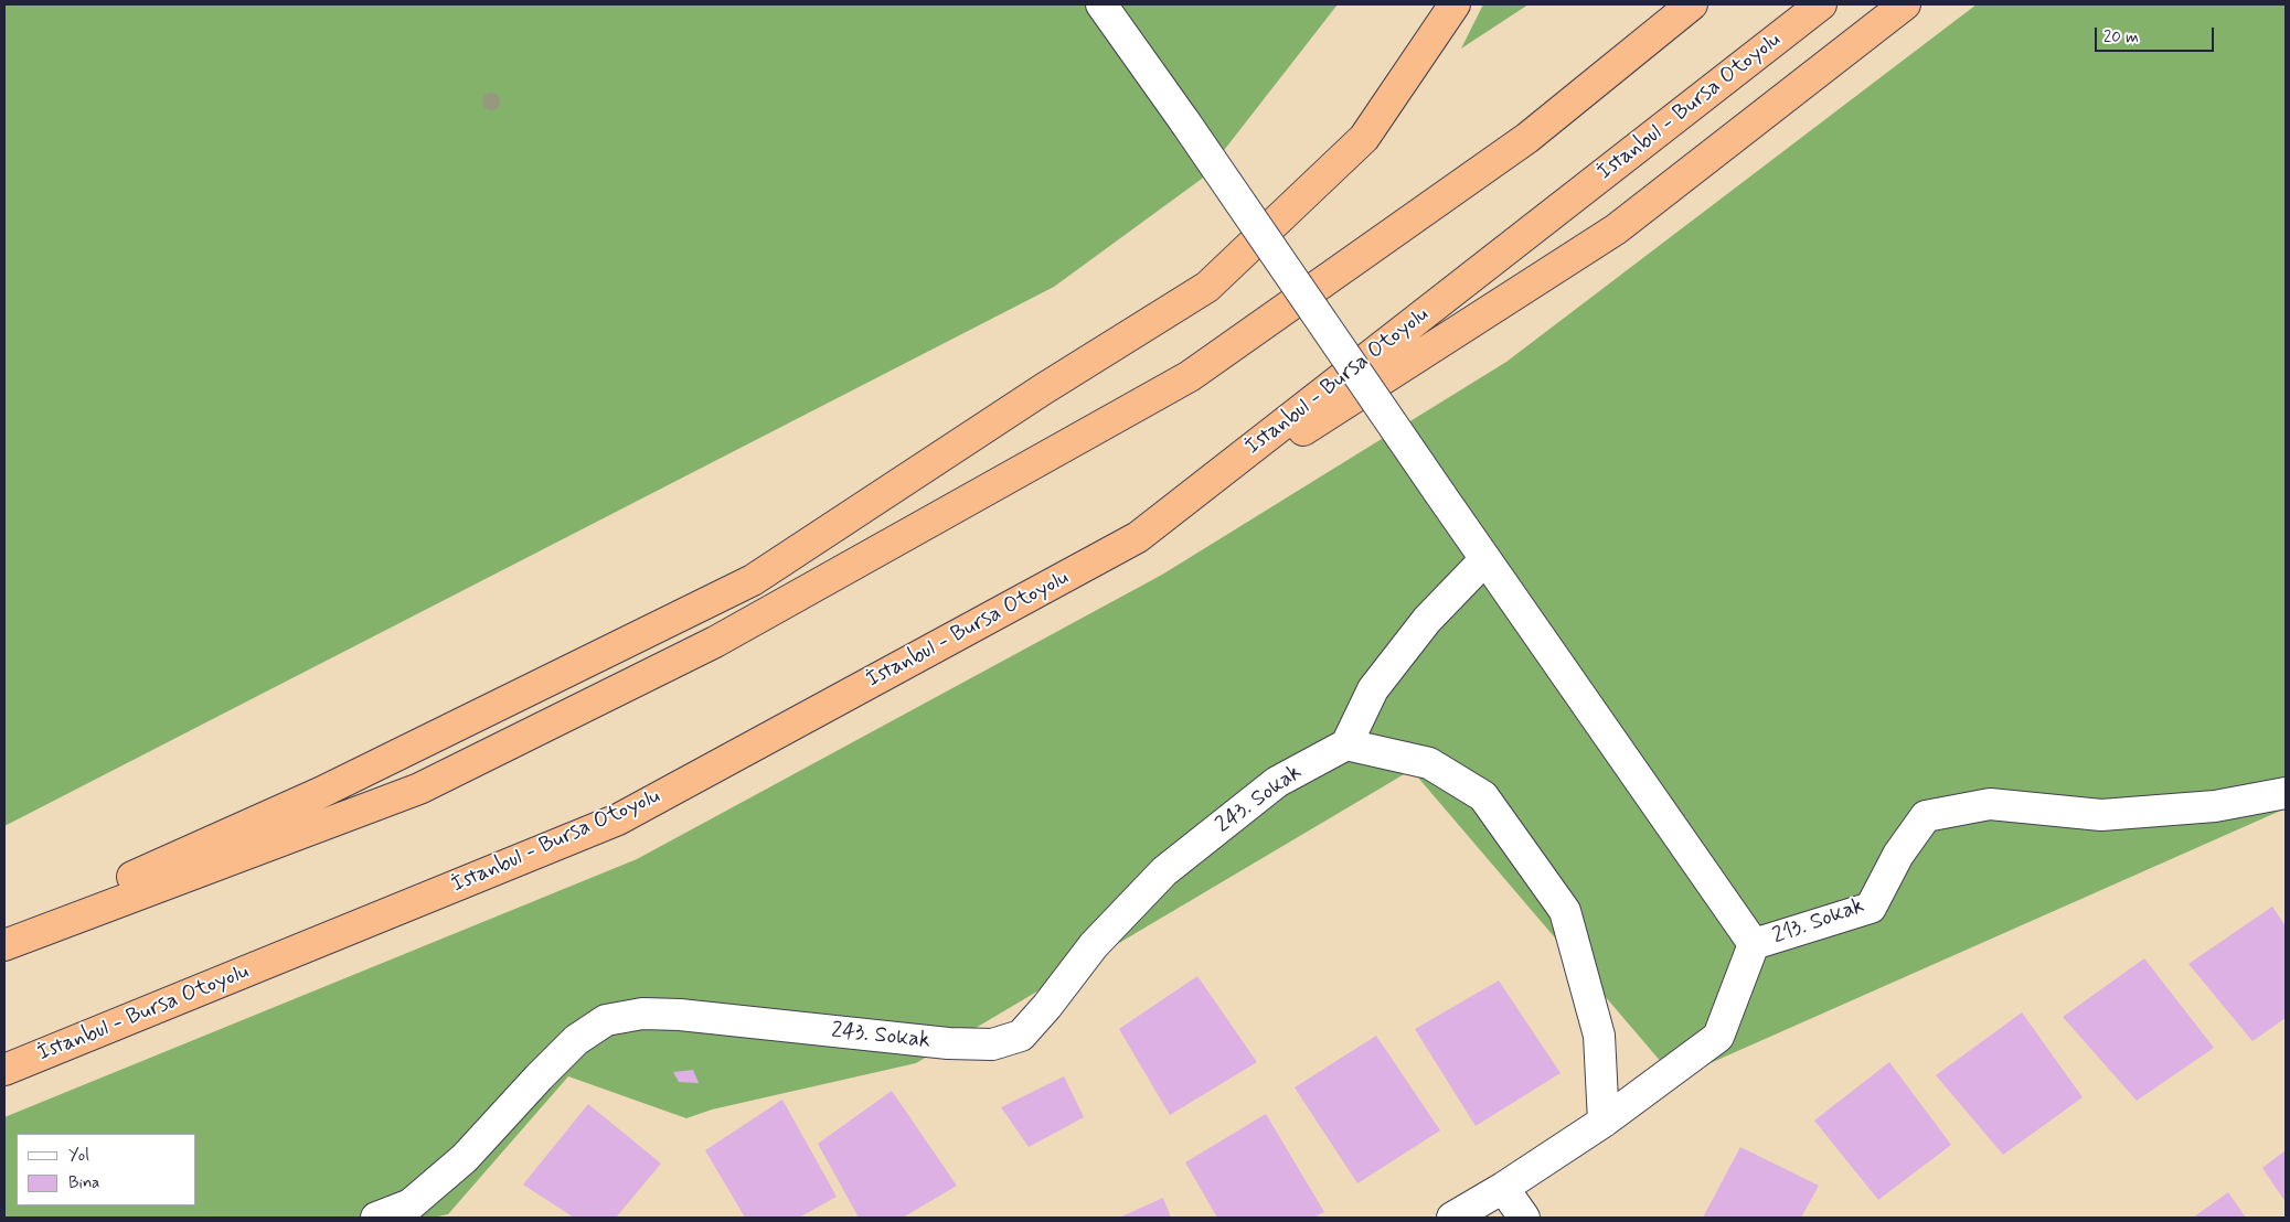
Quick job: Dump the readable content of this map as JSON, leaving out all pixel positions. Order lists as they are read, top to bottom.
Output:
{
  "streets": {
    "highway": ["İstanbul - Bursa Otoyolu"],
    "street": ["243. Sokak", "213. Sokak"]
  },
  "legend": ["Yol", "Bina"],
  "scale_bar": "20 m"
}
